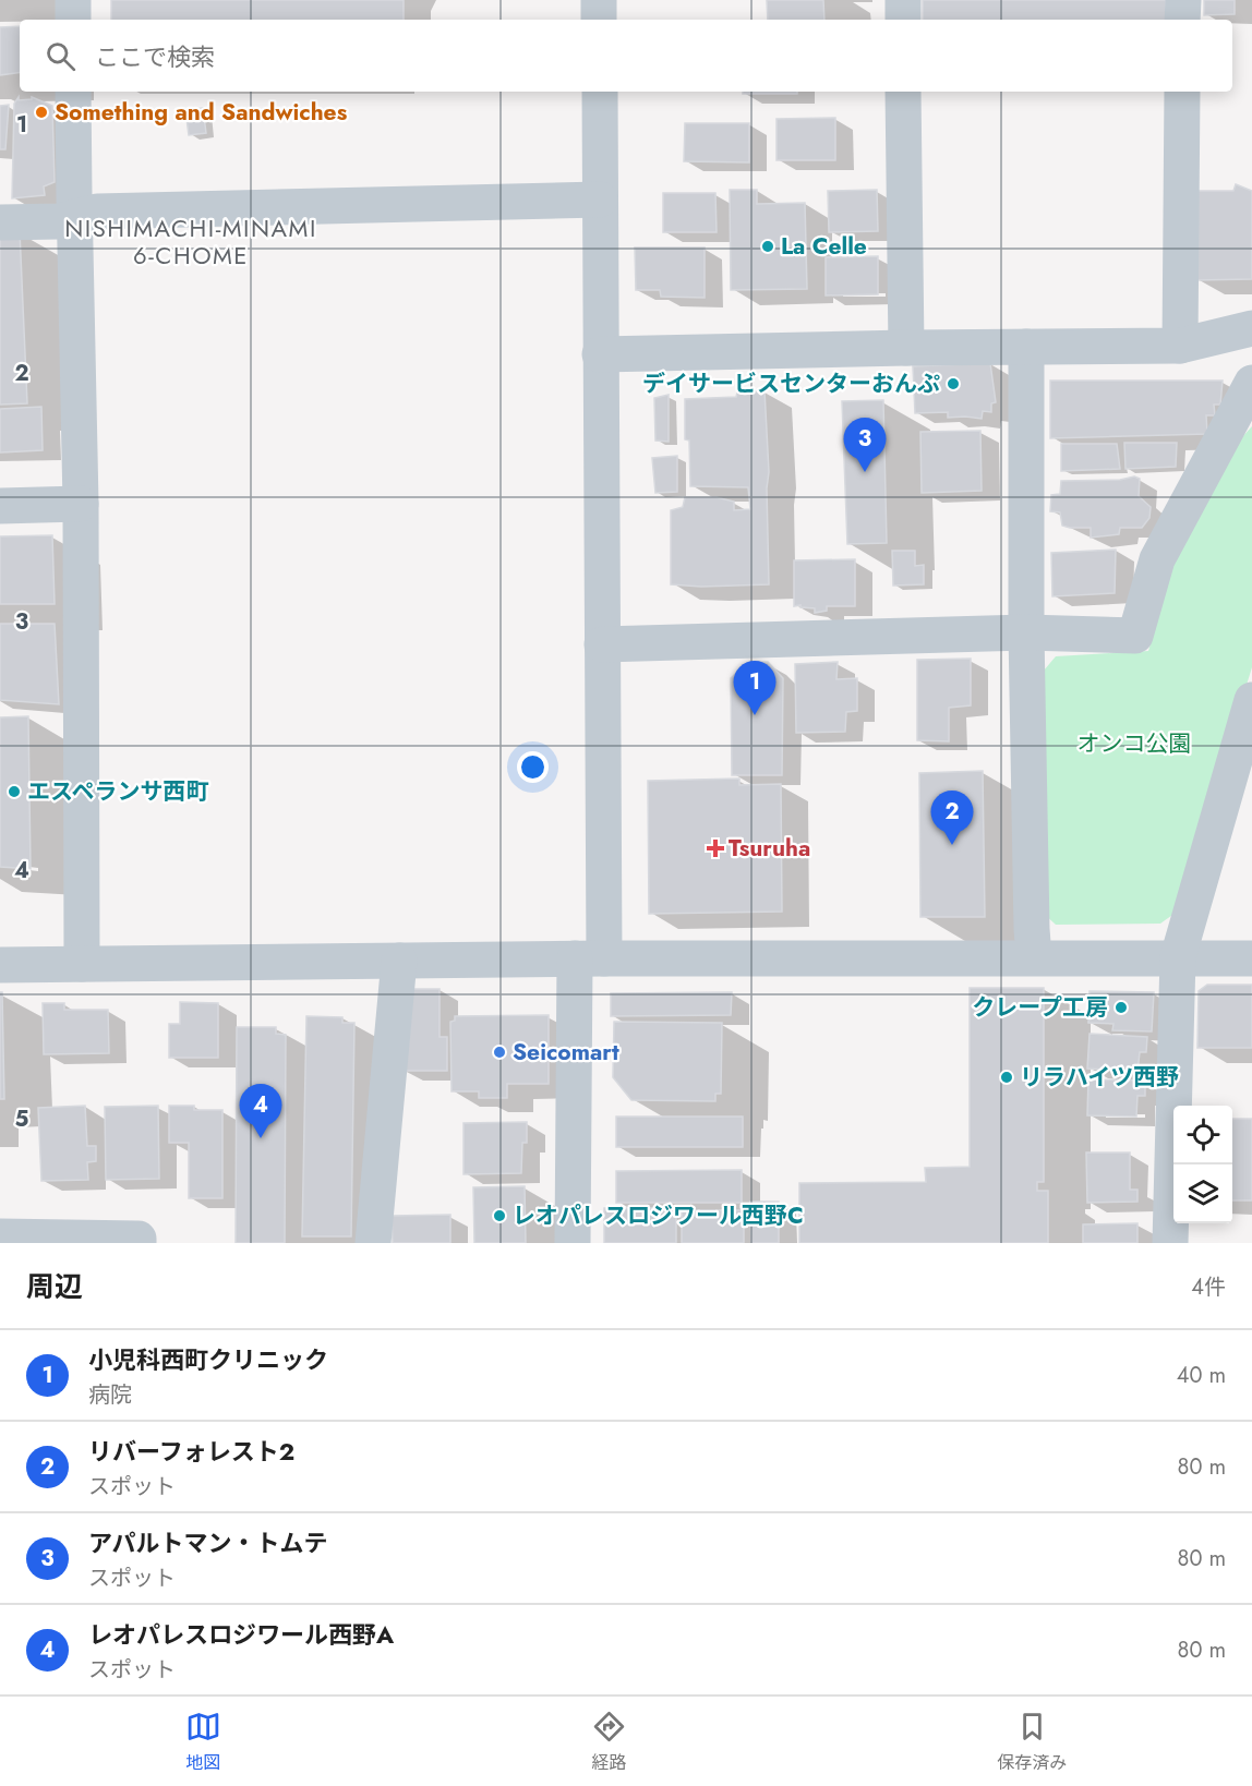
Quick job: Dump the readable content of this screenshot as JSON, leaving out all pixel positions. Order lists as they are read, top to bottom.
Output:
{
  "districts": ["NISHIMACHI-MINAMI 6-CHOME"],
  "parks": ["オンコ公園"],
  "places": {
    "other": [
      "Something and Sandwiches",
      "La Celle",
      "デイサービスセンターおんぷ",
      "エスペランサ西町",
      "クレープ工房",
      "Seicomart",
      "リラハイツ西野",
      "レオパレスロジワール西野C"
    ],
    "health": ["Tsuruha"]
  },
  "page": {
    "search": "ここで検索",
    "pins": [
      "3",
      "1",
      "2",
      "4"
    ],
    "heading": ["周辺", "4件"],
    "list": [
      {
        "mark": "1",
        "name": "小児科西町クリニック",
        "note": "病院",
        "value": "40 m"
      },
      {
        "mark": "2",
        "name": "リバーフォレスト2",
        "note": "スポット",
        "value": "80 m"
      },
      {
        "mark": "3",
        "name": "アパルトマン・トムテ",
        "note": "スポット",
        "value": "80 m"
      },
      {
        "mark": "4",
        "name": "レオパレスロジワール西野A",
        "note": "スポット",
        "value": "80 m"
      }
    ],
    "nav": ["地図", "経路", "保存済み"]
  },
  "grid": {
    "rows": [
      "1",
      "2",
      "3",
      "4",
      "5"
    ]
  }
}
